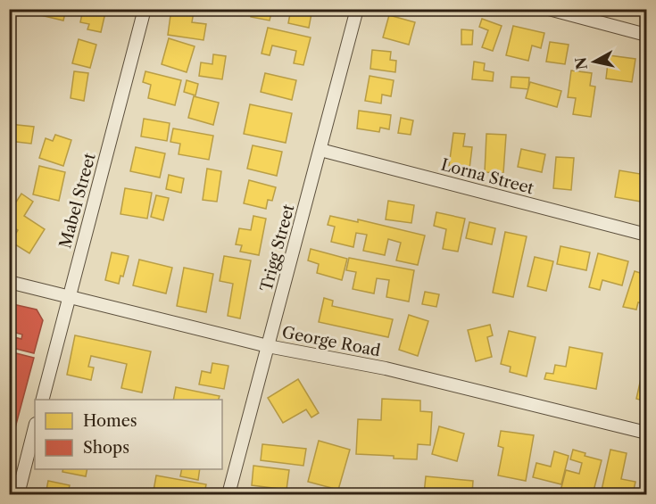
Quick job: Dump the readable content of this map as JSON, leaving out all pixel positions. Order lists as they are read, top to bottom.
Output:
{
  "streets": {
    "street": [
      "Lorna Street",
      "Mabel Street",
      "Trigg Street",
      "George Road"
    ]
  },
  "crossings": [
    ["Lorna Street", "Trigg Street"],
    ["Mabel Street", "George Road"],
    ["Trigg Street", "George Road"]
  ],
  "legend": ["Homes", "Shops"],
  "north": "left"
}
